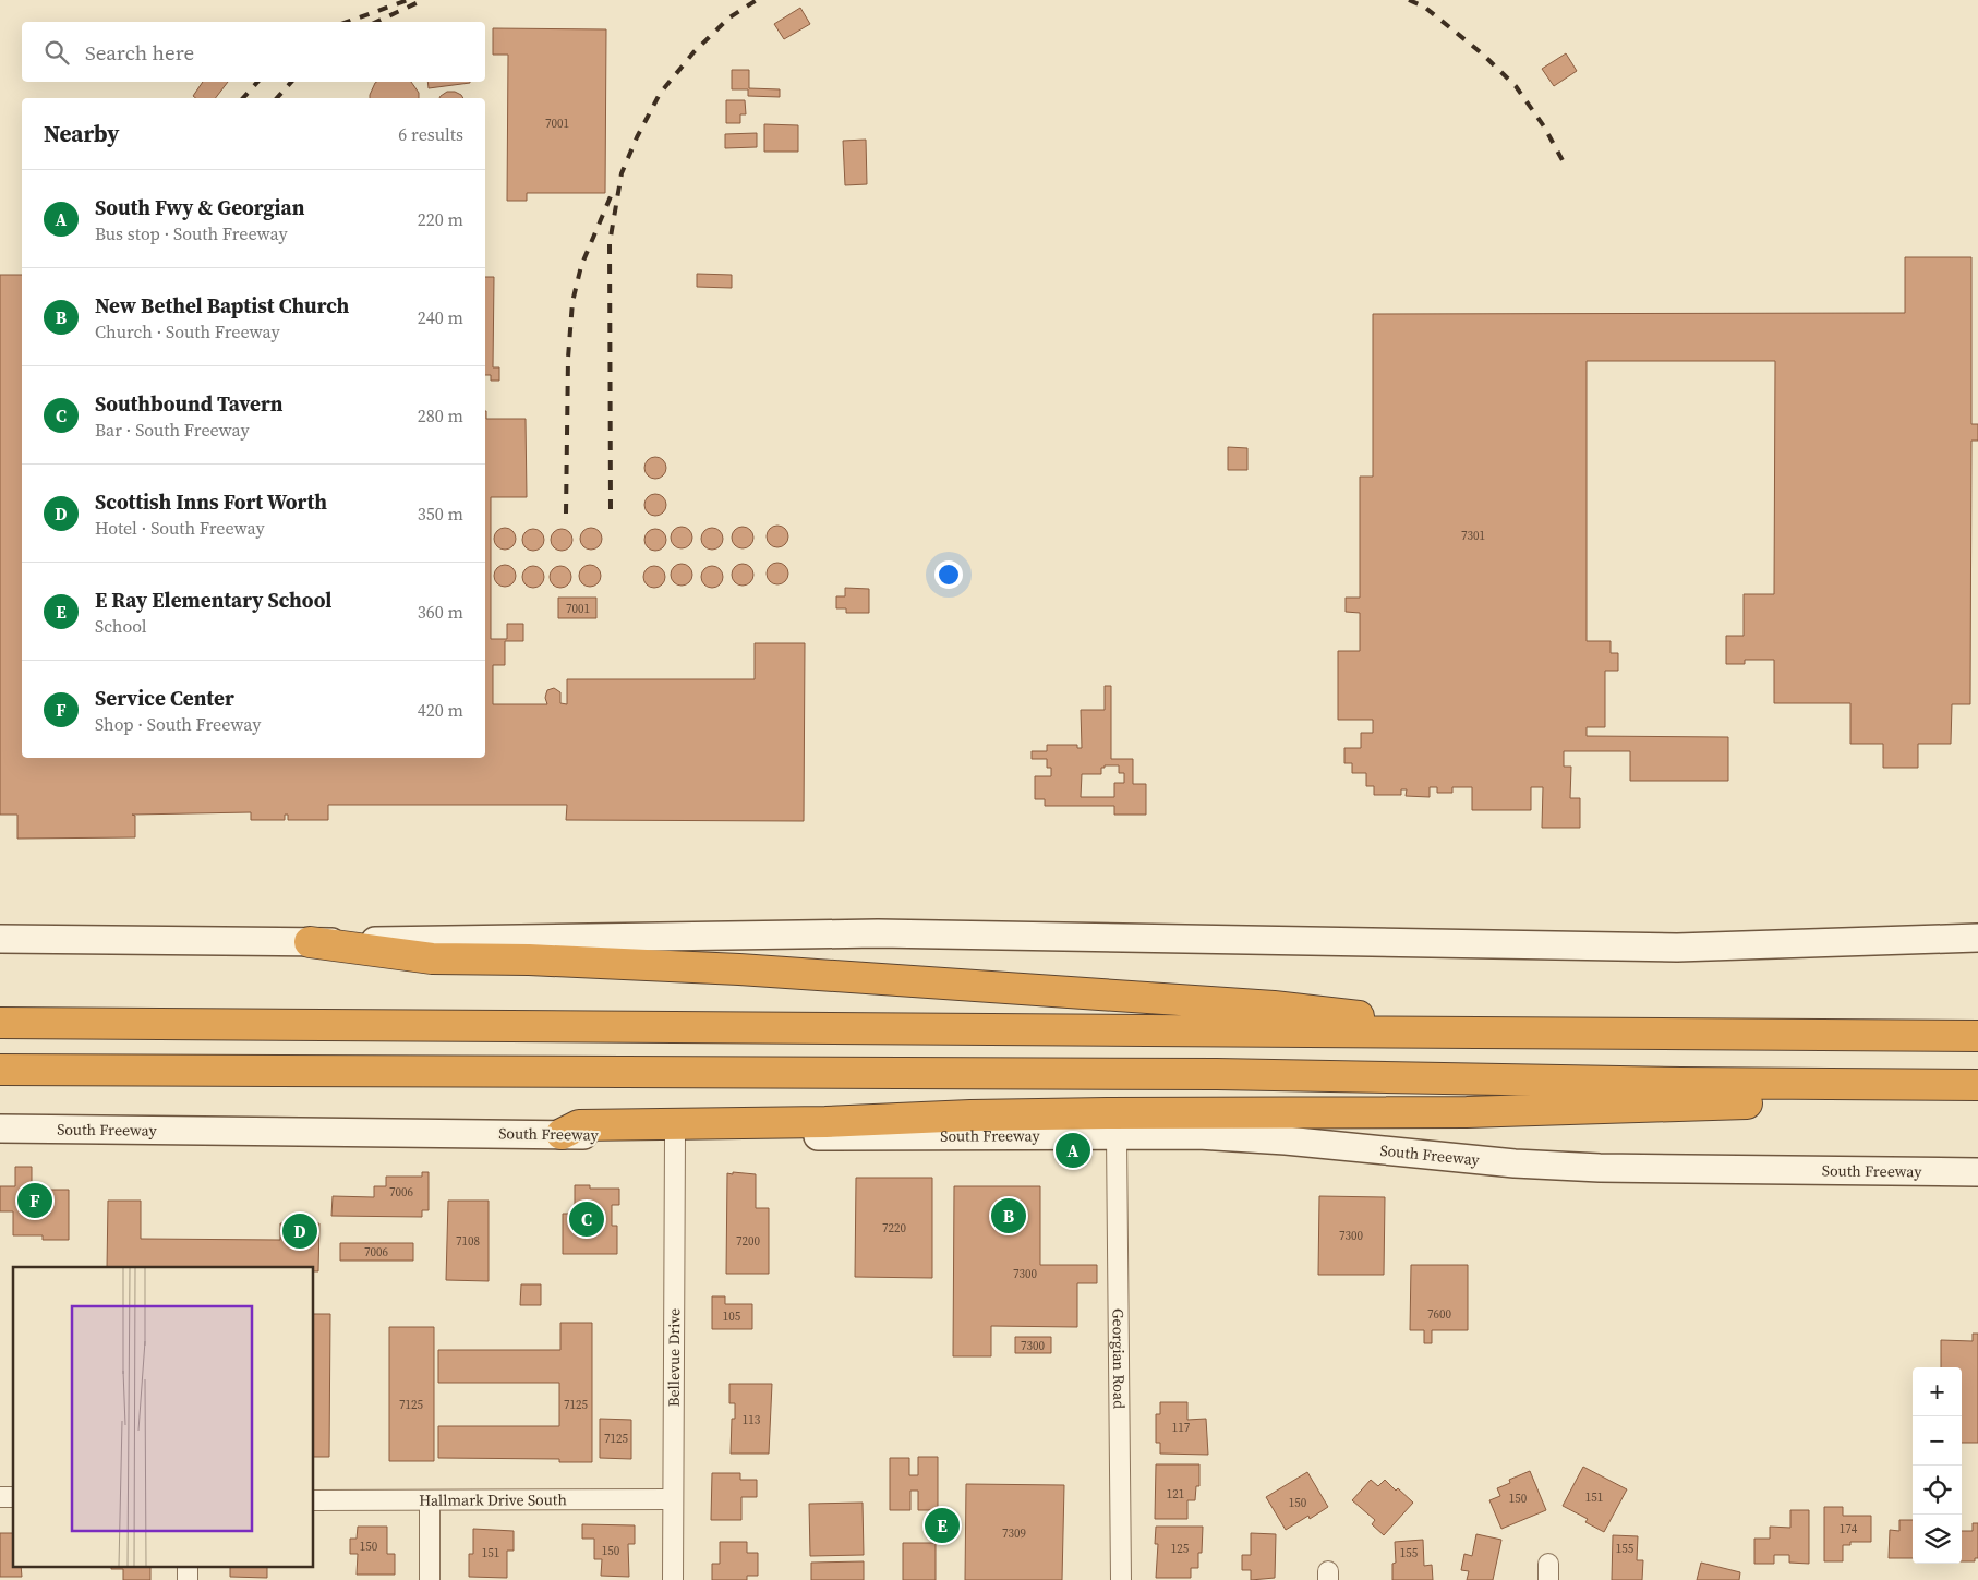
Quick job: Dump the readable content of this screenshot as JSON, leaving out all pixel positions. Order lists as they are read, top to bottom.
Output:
{
  "streets": {
    "main road": ["South Freeway"],
    "street": ["Bellevue Drive", "Georgian Road", "Hallmark Drive South"]
  },
  "crossings": [
    ["South Freeway", "Bellevue Drive"],
    ["South Freeway", "Georgian Road"],
    ["Bellevue Drive", "Hallmark Drive South"]
  ],
  "house_numbers": [
    "7001",
    "7301",
    "7001",
    "7006",
    "7220",
    "7300",
    "7108",
    "7200",
    "7006",
    "7300",
    "7600",
    "105",
    "7300",
    "7125",
    "7125",
    "113",
    "117",
    "7125",
    "121",
    "151",
    "150",
    "150",
    "174",
    "7309",
    "150",
    "125",
    "155",
    "150",
    "151",
    "155"
  ],
  "page": {
    "search": "Search here",
    "heading": ["Nearby", "6 results"],
    "list": [
      {
        "mark": "A",
        "name": "South Fwy & Georgian",
        "note": "Bus stop · South Freeway",
        "value": "220 m"
      },
      {
        "mark": "B",
        "name": "New Bethel Baptist Church",
        "note": "Church · South Freeway",
        "value": "240 m"
      },
      {
        "mark": "C",
        "name": "Southbound Tavern",
        "note": "Bar · South Freeway",
        "value": "280 m"
      },
      {
        "mark": "D",
        "name": "Scottish Inns Fort Worth",
        "note": "Hotel · South Freeway",
        "value": "350 m"
      },
      {
        "mark": "E",
        "name": "E Ray Elementary School",
        "note": "School",
        "value": "360 m"
      },
      {
        "mark": "F",
        "name": "Service Center",
        "note": "Shop · South Freeway",
        "value": "420 m"
      }
    ],
    "pins": [
      "A",
      "F",
      "B",
      "C",
      "D",
      "E"
    ],
    "map_buttons": ["+", "−"]
  }
}
